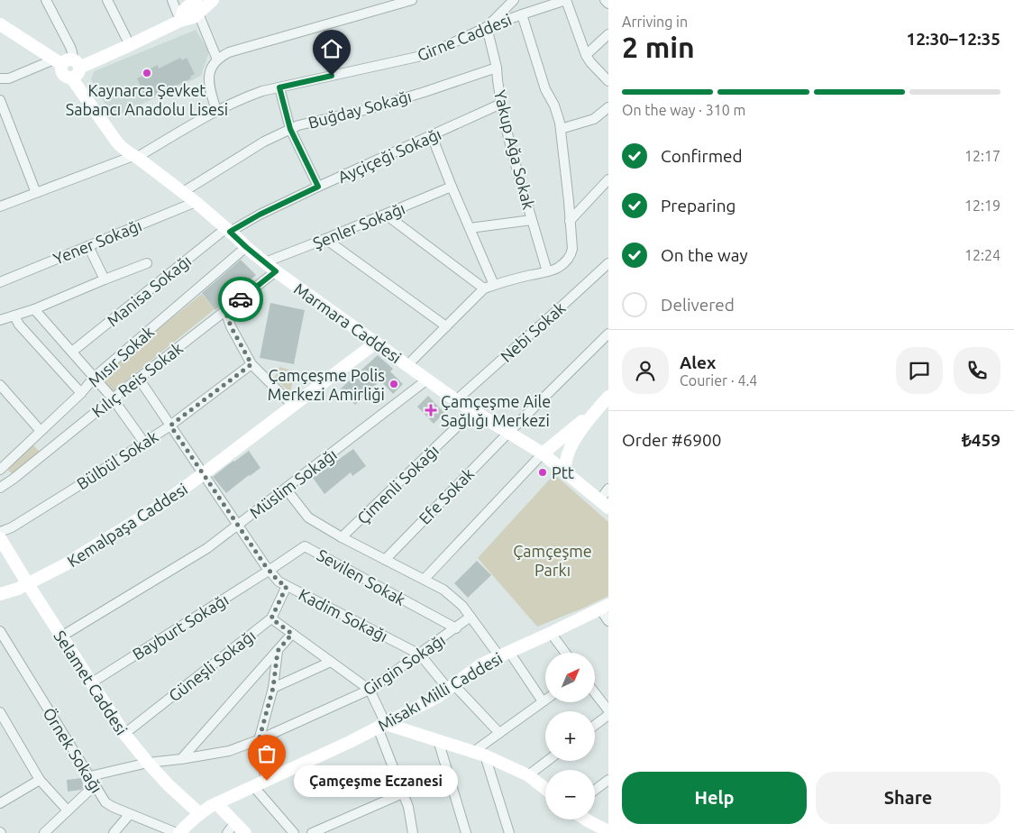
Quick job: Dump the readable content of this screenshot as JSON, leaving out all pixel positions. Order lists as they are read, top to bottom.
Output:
{
  "streets": {
    "street": [
      "Girne Caddesi",
      "Buğday Sokağı",
      "Yakup Ağa Sokak",
      "Ayçiçeği Sokağı",
      "Şenler Sokağı",
      "Yener Sokağı",
      "Manisa Sokağı",
      "Marmara Caddesi",
      "Nebi Sokak",
      "Mısır Sokak",
      "Kılıç Reis Sokak",
      "Bülbül Sokak",
      "Müslim Sokağı",
      "Çimenli Sokağı",
      "Efe Sokak",
      "Kemalpaşa Caddesi",
      "Sevilen Sokak",
      "Kadim Sokağı",
      "Bayburt Sokağı",
      "Girgin Sokağı",
      "Güneşli Sokağı",
      "Selamet Caddesi",
      "Misakı Milli Caddesi",
      "Örnek Sokağı"
    ]
  },
  "crossings": [
    ["Girne Caddesi", "Yakup Ağa Sokak"],
    ["Girne Caddesi", "Marmara Caddesi"],
    ["Buğday Sokağı", "Yakup Ağa Sokak"],
    ["Buğday Sokağı", "Marmara Caddesi"],
    ["Yakup Ağa Sokak", "Ayçiçeği Sokağı"],
    ["Ayçiçeği Sokağı", "Manisa Sokağı"],
    ["Ayçiçeği Sokağı", "Marmara Caddesi"],
    ["Şenler Sokağı", "Marmara Caddesi"],
    ["Yener Sokağı", "Marmara Caddesi"],
    ["Manisa Sokağı", "Marmara Caddesi"],
    ["Marmara Caddesi", "Nebi Sokak"],
    ["Marmara Caddesi", "Mısır Sokak"],
    ["Marmara Caddesi", "Kılıç Reis Sokak"],
    ["Marmara Caddesi", "Müslim Sokağı"],
    ["Marmara Caddesi", "Çimenli Sokağı"],
    ["Marmara Caddesi", "Efe Sokak"],
    ["Marmara Caddesi", "Kemalpaşa Caddesi"],
    ["Kılıç Reis Sokak", "Kadim Sokağı"],
    ["Bülbül Sokak", "Kadim Sokağı"],
    ["Müslim Sokağı", "Kadim Sokağı"],
    ["Müslim Sokağı", "Selamet Caddesi"],
    ["Kemalpaşa Caddesi", "Kadim Sokağı"],
    ["Kemalpaşa Caddesi", "Selamet Caddesi"],
    ["Sevilen Sokak", "Kadim Sokağı"],
    ["Sevilen Sokak", "Bayburt Sokağı"],
    ["Sevilen Sokak", "Girgin Sokağı"],
    ["Kadim Sokağı", "Bayburt Sokağı"],
    ["Kadim Sokağı", "Girgin Sokağı"],
    ["Kadim Sokağı", "Güneşli Sokağı"],
    ["Kadim Sokağı", "Misakı Milli Caddesi"],
    ["Bayburt Sokağı", "Selamet Caddesi"],
    ["Girgin Sokağı", "Selamet Caddesi"],
    ["Girgin Sokağı", "Örnek Sokağı"],
    ["Güneşli Sokağı", "Selamet Caddesi"],
    ["Selamet Caddesi", "Misakı Milli Caddesi"],
    ["Misakı Milli Caddesi", "Örnek Sokağı"]
  ],
  "parks": ["Çamçeşme Parkı"],
  "places": {
    "other": [
      "Kaynarca Şevket Sabancı Anadolu Lisesi",
      "Çamçeşme Polis Merkezi Amirliği",
      "Ptt",
      "Çamçeşme Eczanesi"
    ],
    "health": ["Çamçeşme Aile Sağlığı Merkezi"]
  },
  "north": "top right",
  "page": {
    "heading": ["2 min", "Arriving in", "12:30–12:35"],
    "panel": [
      "Alex",
      "Courier · 4.4",
      "Order #6900",
      "₺459"
    ],
    "bar": "On the way · 310 m",
    "list": [
      ["Confirmed", "12:17"],
      ["Preparing", "12:19"],
      ["On the way", "12:24"],
      "Delivered"
    ],
    "map_buttons": ["+", "−"],
    "buttons": ["Help", "Share"],
    "bubble": "Çamçeşme Eczanesi"
  }
}
